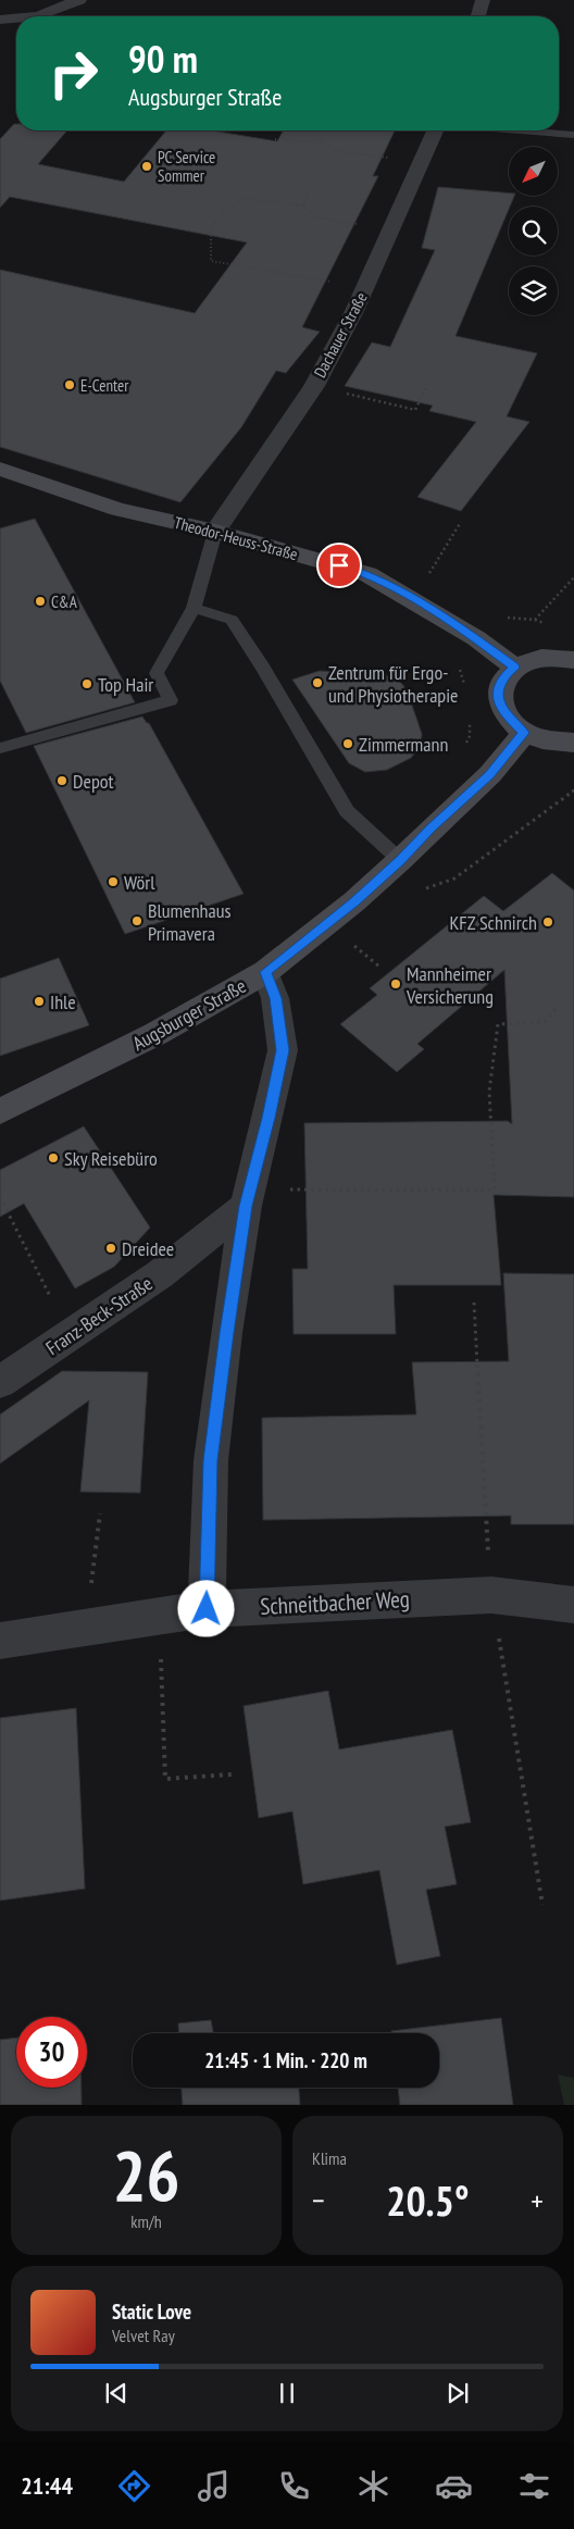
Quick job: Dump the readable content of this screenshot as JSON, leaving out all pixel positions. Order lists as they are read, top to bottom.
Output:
{
  "streets": {
    "main road": ["Theodor-Heuss-Straße", "Augsburger Straße"],
    "street": ["Dachauer Straße", "Franz-Beck-Straße", "Schneitbacher Weg"]
  },
  "crossings": [
    ["Dachauer Straße", "Theodor-Heuss-Straße"]
  ],
  "places": [
    "PC Service Sommer",
    "E-Center",
    "C&A",
    "Zentrum für Ergo- und Physiotherapie",
    "Top Hair",
    "Zimmermann",
    "Depot",
    "Wörl",
    "Blumenhaus Primavera",
    "KFZ Schnirch",
    "Mannheimer Versicherung",
    "Ihle",
    "Sky Reisebüro",
    "Dreidee"
  ],
  "north": "bottom left",
  "page": {
    "turn": ["90 m", "Augsburger Straße"],
    "limit": "30",
    "trip": "21:45 · 1 Min. · 220 m",
    "tile": [
      ["26", "km/h"],
      "Klima"
    ],
    "heat": ["−", "20.5°", "+"],
    "song": ["Static Love", "Velvet Ray"],
    "tabs": "21:44"
  }
}
